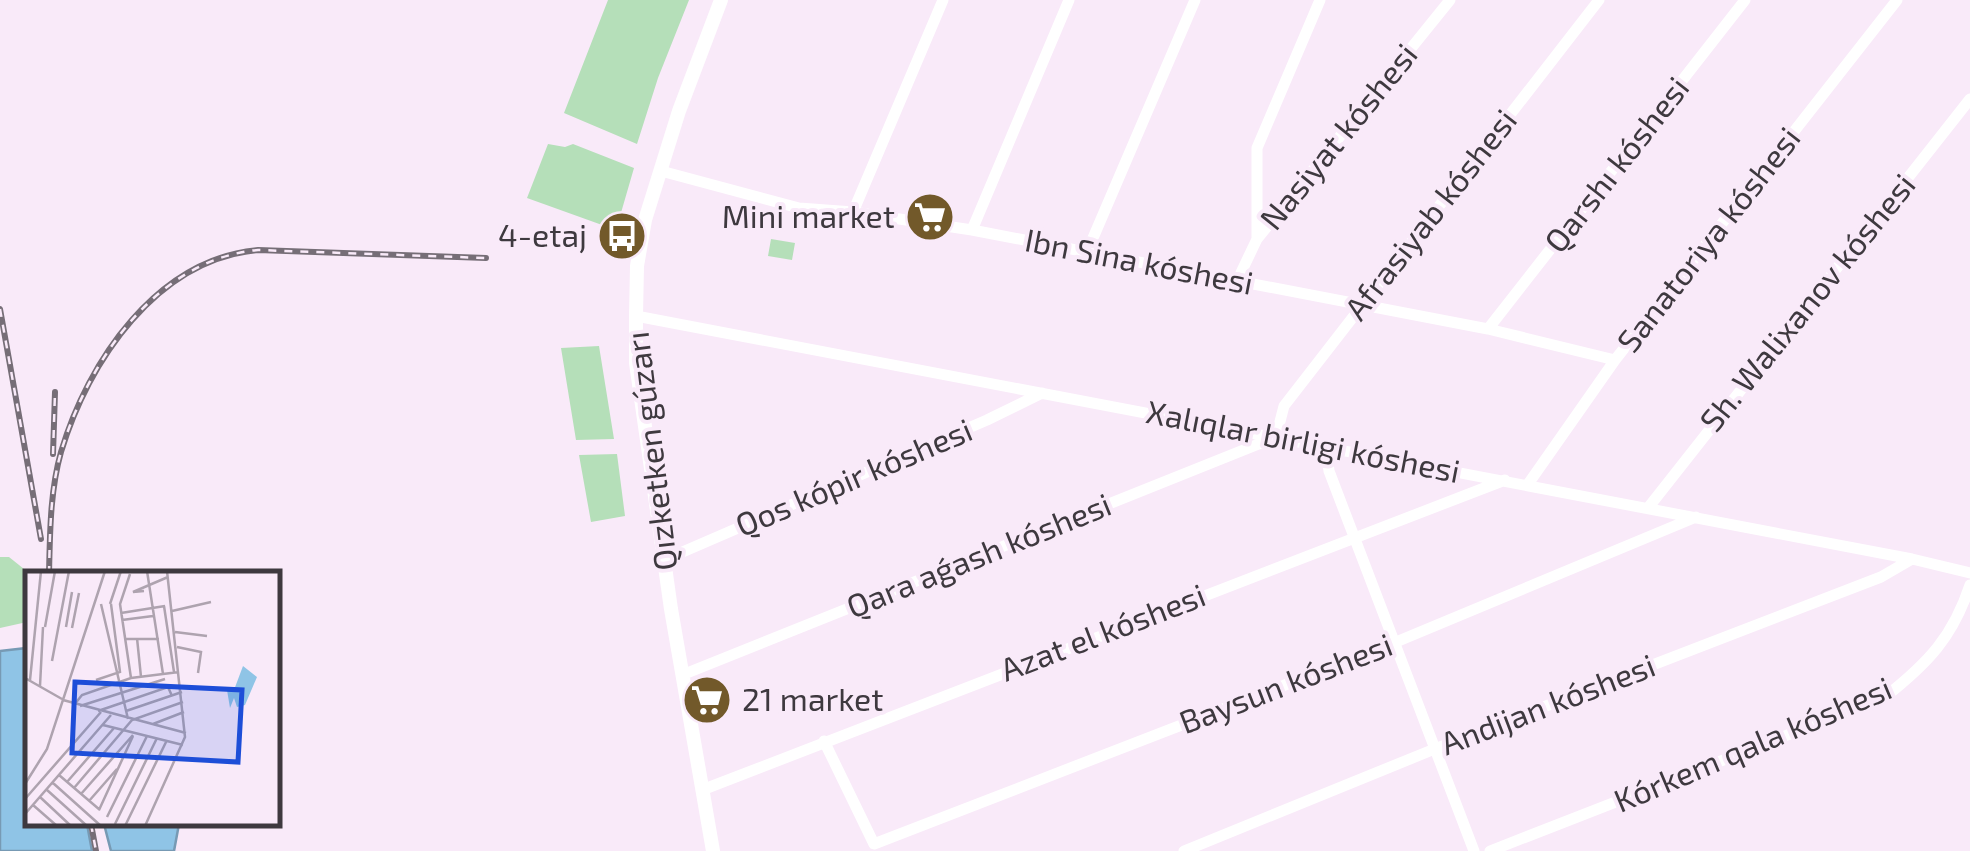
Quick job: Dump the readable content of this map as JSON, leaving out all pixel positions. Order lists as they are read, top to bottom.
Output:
{
  "streets": {
    "street": [
      "Nasiyat kóshesi",
      "Qarshı kóshesi",
      "Afrasiyab kóshesi",
      "Sanatoriya kóshesi",
      "Ibn Sina kóshesi",
      "Sh. Walixanov kóshesi",
      "Xalıqlar birligi kóshesi",
      "Qızketken gúzarı",
      "Qos kópir kóshesi",
      "Qara aǵash kóshesi",
      "Azat el kóshesi",
      "Baysun kóshesi",
      "Andijan kóshesi",
      "Kórkem qala kóshesi"
    ]
  },
  "crossings": [
    ["Nasiyat kóshesi", "Ibn Sina kóshesi"],
    ["Qarshı kóshesi", "Ibn Sina kóshesi"],
    ["Afrasiyab kóshesi", "Ibn Sina kóshesi"],
    ["Afrasiyab kóshesi", "Xalıqlar birligi kóshesi"],
    ["Afrasiyab kóshesi", "Qara aǵash kóshesi"],
    ["Sanatoriya kóshesi", "Ibn Sina kóshesi"],
    ["Sanatoriya kóshesi", "Xalıqlar birligi kóshesi"],
    ["Ibn Sina kóshesi", "Qızketken gúzarı"],
    ["Sh. Walixanov kóshesi", "Xalıqlar birligi kóshesi"],
    ["Xalıqlar birligi kóshesi", "Qızketken gúzarı"],
    ["Xalıqlar birligi kóshesi", "Qos kópir kóshesi"],
    ["Xalıqlar birligi kóshesi", "Qara aǵash kóshesi"],
    ["Xalıqlar birligi kóshesi", "Azat el kóshesi"],
    ["Xalıqlar birligi kóshesi", "Baysun kóshesi"],
    ["Xalıqlar birligi kóshesi", "Andijan kóshesi"],
    ["Qızketken gúzarı", "Qos kópir kóshesi"],
    ["Qızketken gúzarı", "Qara aǵash kóshesi"],
    ["Qızketken gúzarı", "Azat el kóshesi"],
    ["Azat el kóshesi", "Baysun kóshesi"]
  ],
  "places": {
    "supermarket": ["Mini market", "21 market"],
    "bus stop": ["4-etaj"]
  }
}
